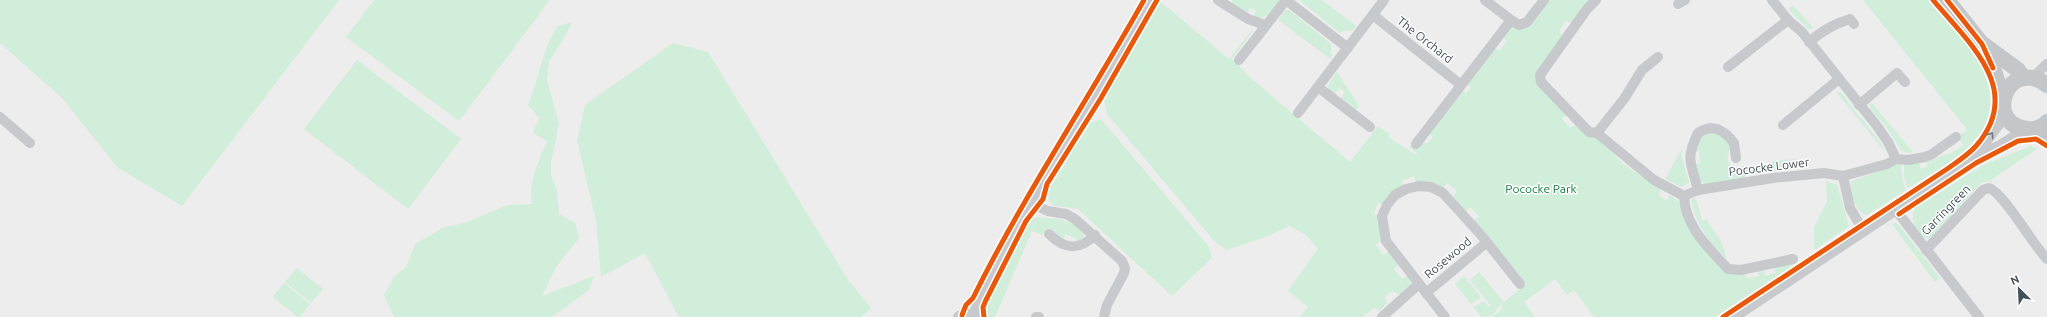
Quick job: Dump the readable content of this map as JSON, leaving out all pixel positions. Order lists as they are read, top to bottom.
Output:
{
  "streets": {
    "street": [
      "The Orchard",
      "Pococke Lower",
      "Garringreen",
      "Rosewood"
    ]
  },
  "parks": ["Pococke Park"],
  "north": "top left"
}
